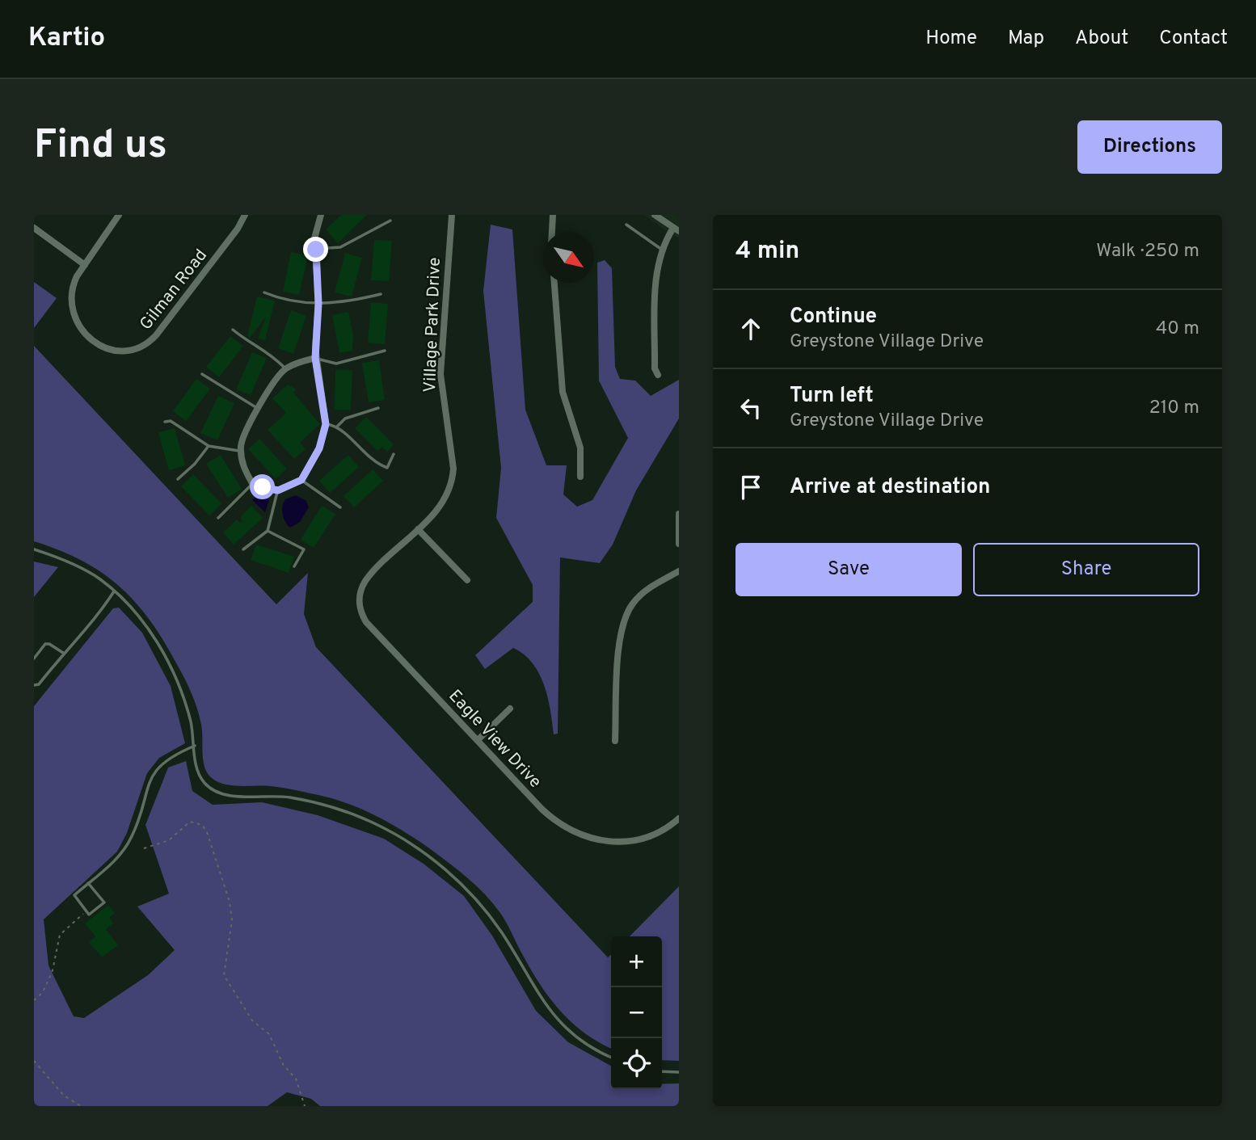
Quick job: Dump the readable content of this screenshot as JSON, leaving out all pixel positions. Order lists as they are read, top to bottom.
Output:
{
  "streets": {
    "street": ["Gilman Road", "Village Park Drive", "Eagle View Drive"]
  },
  "crossings": [
    ["Village Park Drive", "Eagle View Drive"]
  ],
  "north": "bottom right",
  "page": {
    "header": "Kartio",
    "nav": [
      "Home",
      "Map",
      "About",
      "Contact"
    ],
    "buttons": [
      "Directions",
      ["Save", "Share"]
    ],
    "title": "Find us",
    "heading": ["4 min", "Walk · 250 m"],
    "list": [
      ["Continue", "Greystone Village Drive", "40 m"],
      ["Turn left", "Greystone Village Drive", "210 m"],
      "Arrive at destination"
    ],
    "map_buttons": ["+", "−"]
  }
}
